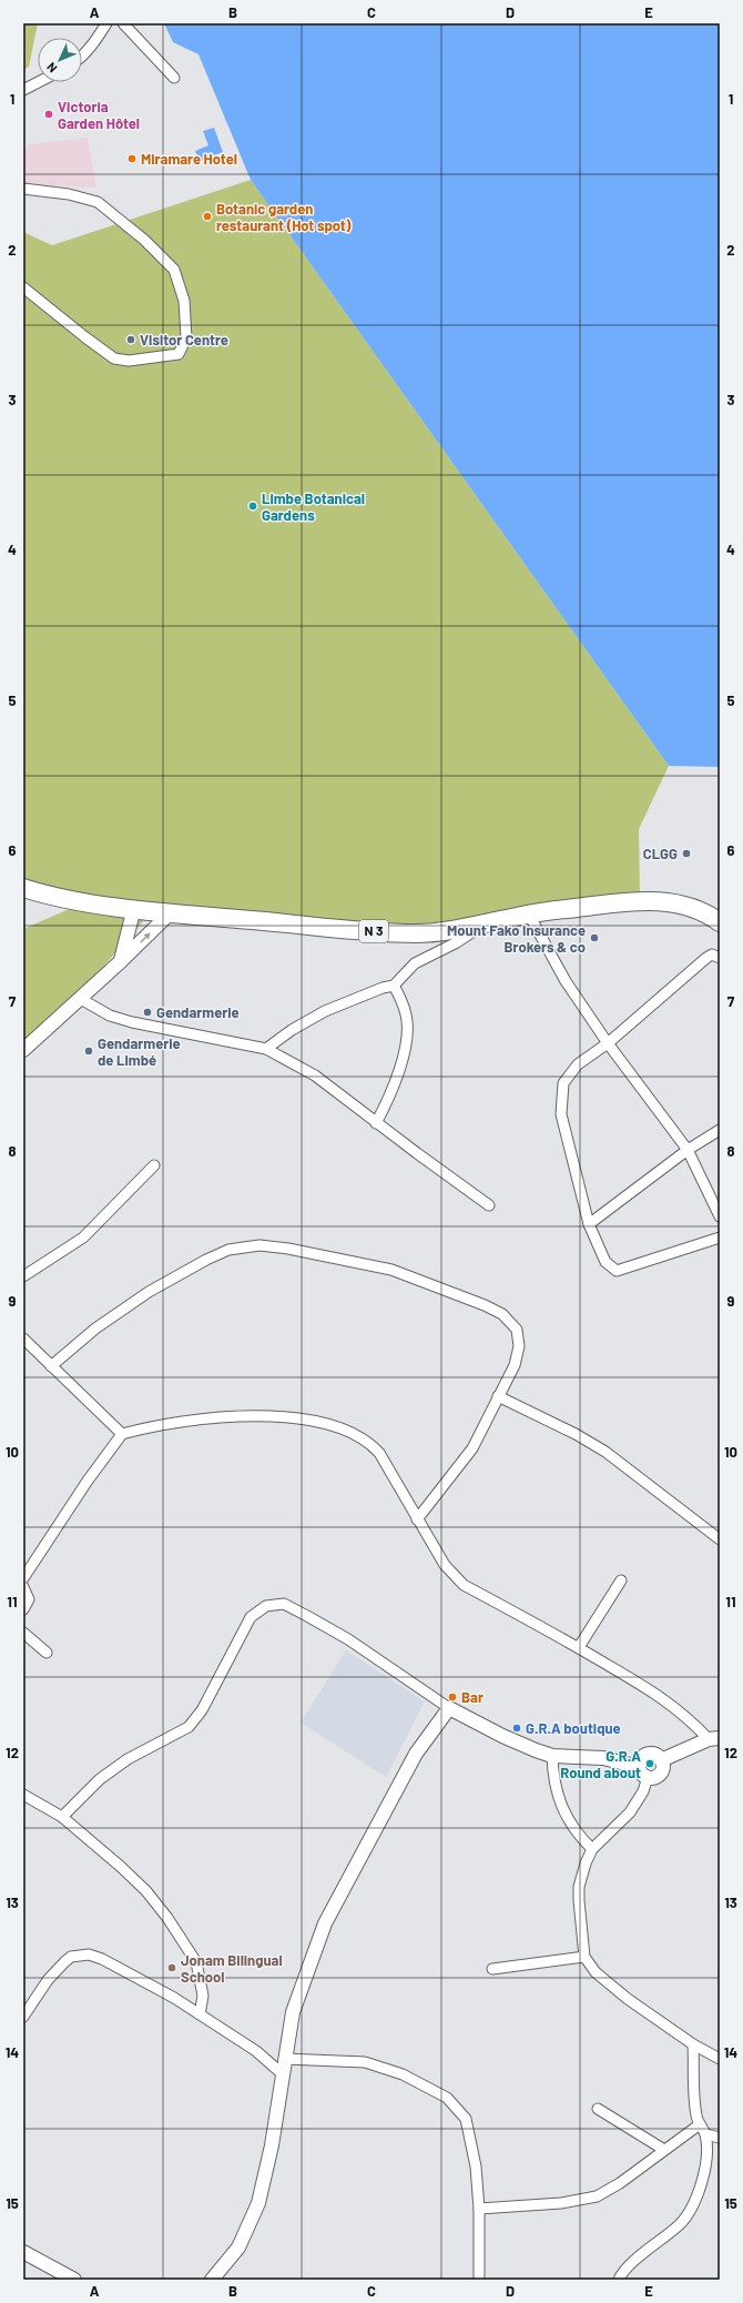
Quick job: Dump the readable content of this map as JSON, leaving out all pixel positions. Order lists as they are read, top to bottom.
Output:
{
  "streets": {
    "highway": ["N 3"]
  },
  "places": [
    "Victoria Garden Hôtel",
    "Miramare Hotel",
    "Botanic garden restaurant (Hot spot)",
    "Visitor Centre",
    "Limbe Botanical Gardens",
    "CLGG",
    "Mount Fako Insurance Brokers & co",
    "Gendarmerie",
    "Gendarmerie de Limbé",
    "Bar",
    "G.R.A boutique",
    "G.R.A Round about",
    "Jonam Bilingual School"
  ],
  "north": "bottom left",
  "grid": {
    "columns": [
      "A",
      "B",
      "C",
      "D",
      "E"
    ],
    "rows": [
      "1",
      "2",
      "3",
      "4",
      "5",
      "6",
      "7",
      "8",
      "9",
      "10",
      "11",
      "12",
      "13",
      "14",
      "15"
    ]
  }
}
